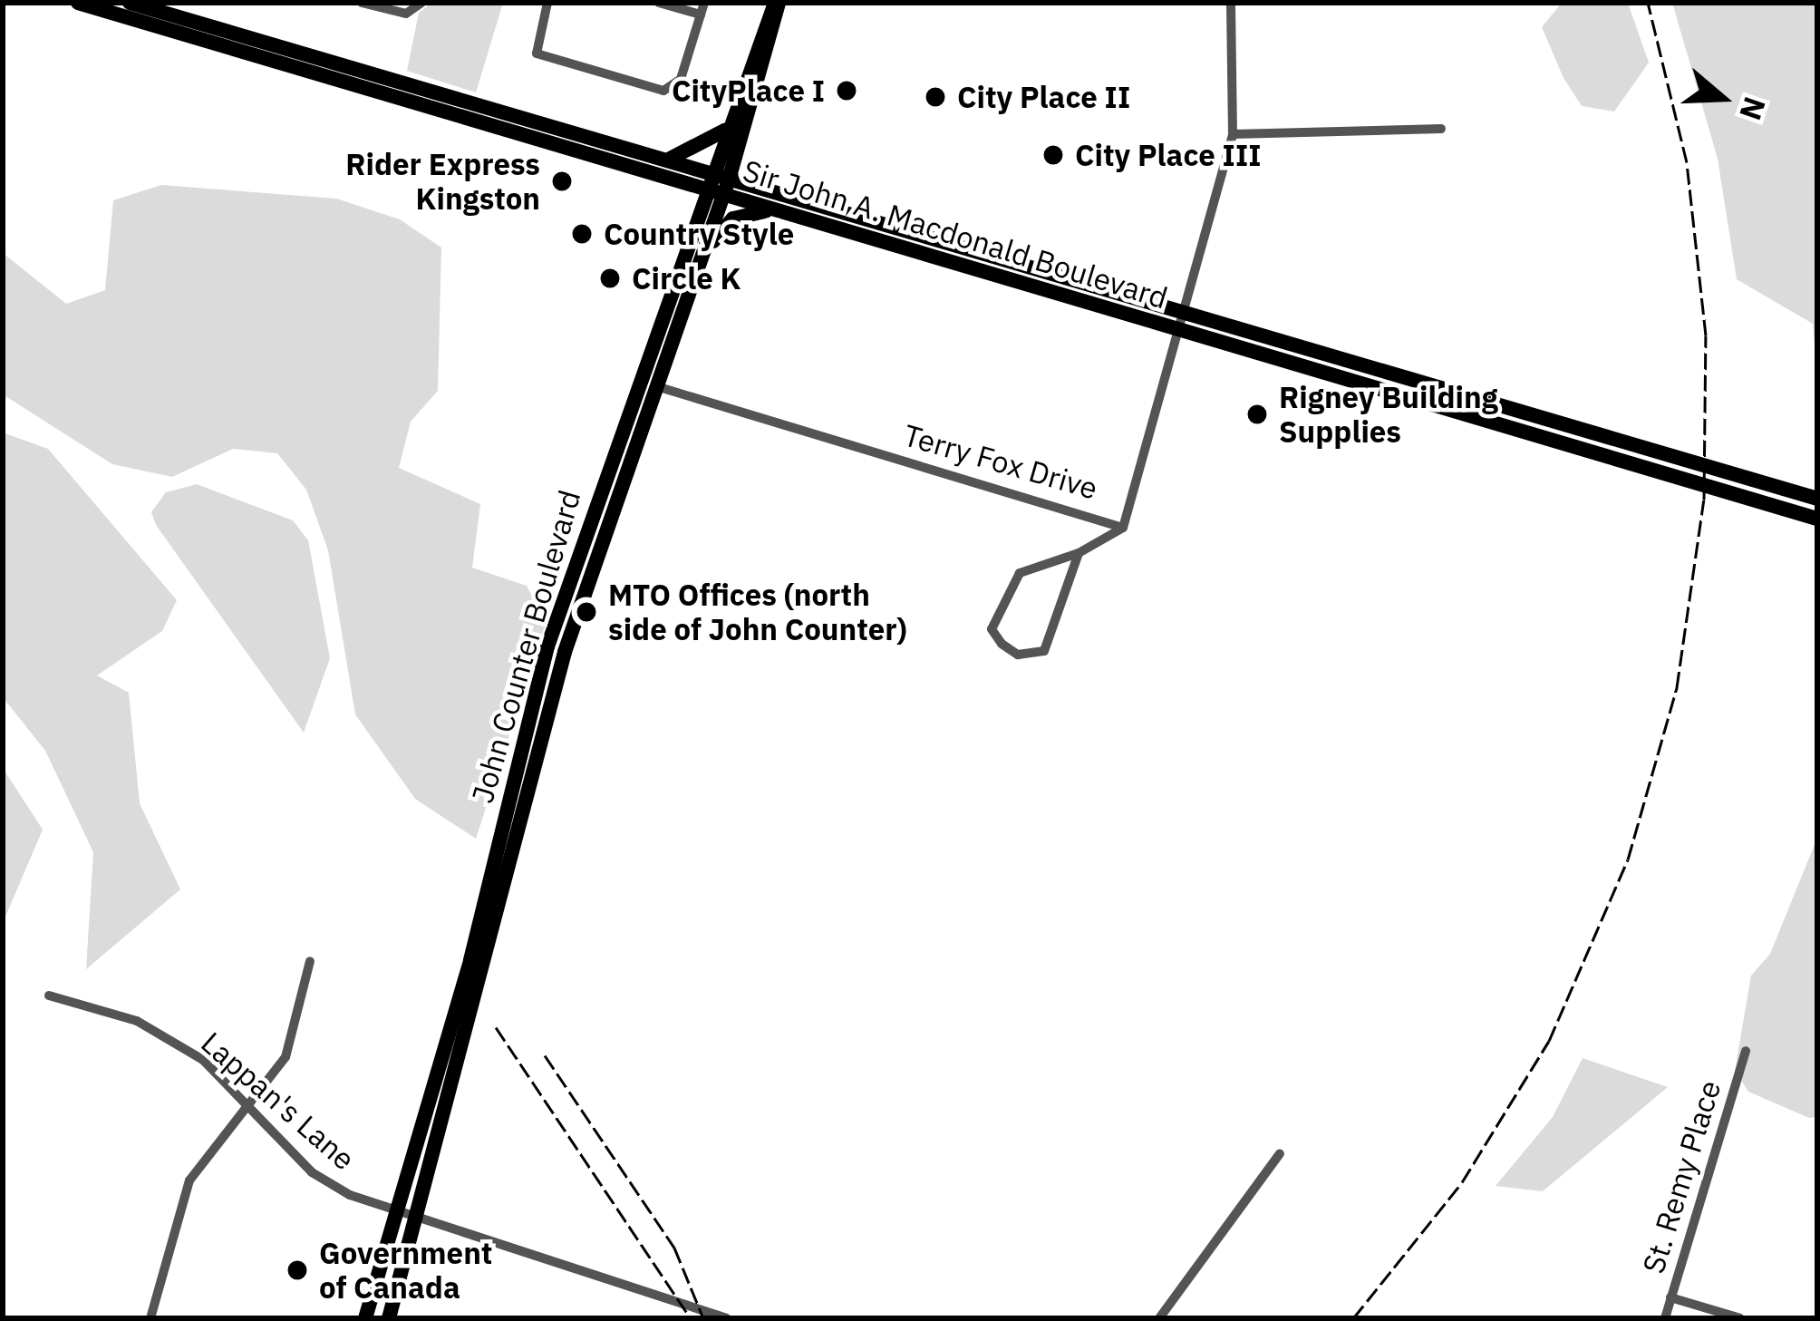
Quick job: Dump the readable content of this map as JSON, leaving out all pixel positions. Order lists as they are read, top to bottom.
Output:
{
  "streets": {
    "main road": ["Sir John A. Macdonald Boulevard", "John Counter Boulevard"],
    "street": ["Terry Fox Drive", "Lappan's Lane", "St. Remy Place"]
  },
  "crossings": [
    ["Sir John A. Macdonald Boulevard", "Terry Fox Drive"],
    ["Sir John A. Macdonald Boulevard", "John Counter Boulevard"],
    ["Terry Fox Drive", "John Counter Boulevard"],
    ["John Counter Boulevard", "Lappan's Lane"]
  ],
  "places": [
    "CityPlace I",
    "City Place II",
    "City Place III",
    "Rider Express Kingston",
    "Country Style",
    "Circle K",
    "Rigney Building Supplies",
    "MTO Offices (north side of John Counter)",
    "Government of Canada"
  ],
  "north": "right"
}
